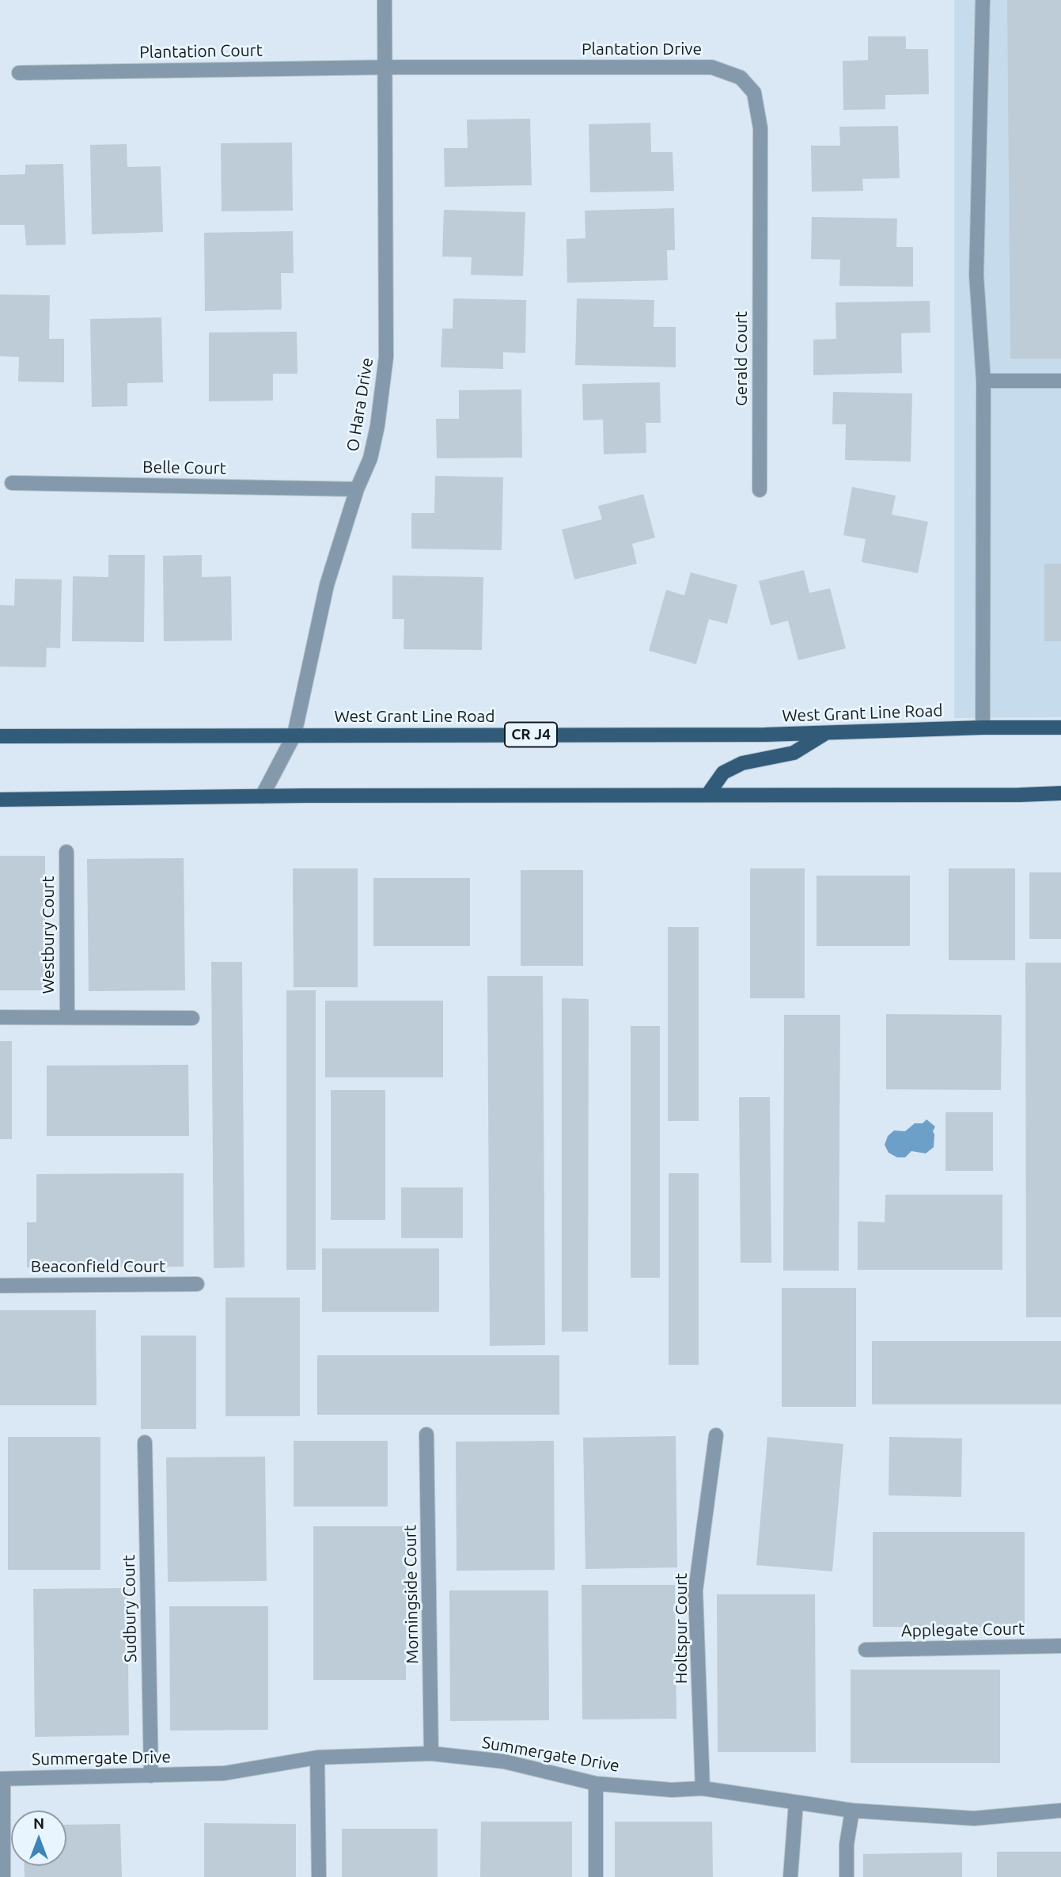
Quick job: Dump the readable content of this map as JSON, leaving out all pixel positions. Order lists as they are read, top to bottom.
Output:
{
  "streets": {
    "main road": ["West Grant Line Road", "CR J4"],
    "street": [
      "Plantation Drive",
      "Plantation Court",
      "Gerald Court",
      "O Hara Drive",
      "Belle Court",
      "Westbury Court",
      "Beaconfield Court",
      "Morningside Court",
      "Sudbury Court",
      "Holtspur Court",
      "Applegate Court",
      "Summergate Drive"
    ]
  },
  "crossings": [
    ["Plantation Drive", "Plantation Court"],
    ["Plantation Drive", "Gerald Court"],
    ["Plantation Drive", "O Hara Drive"],
    ["Plantation Court", "O Hara Drive"],
    ["O Hara Drive", "Belle Court"],
    ["O Hara Drive", "West Grant Line Road"],
    ["Morningside Court", "Summergate Drive"],
    ["Sudbury Court", "Summergate Drive"],
    ["Holtspur Court", "Summergate Drive"]
  ],
  "north": "top"
}
